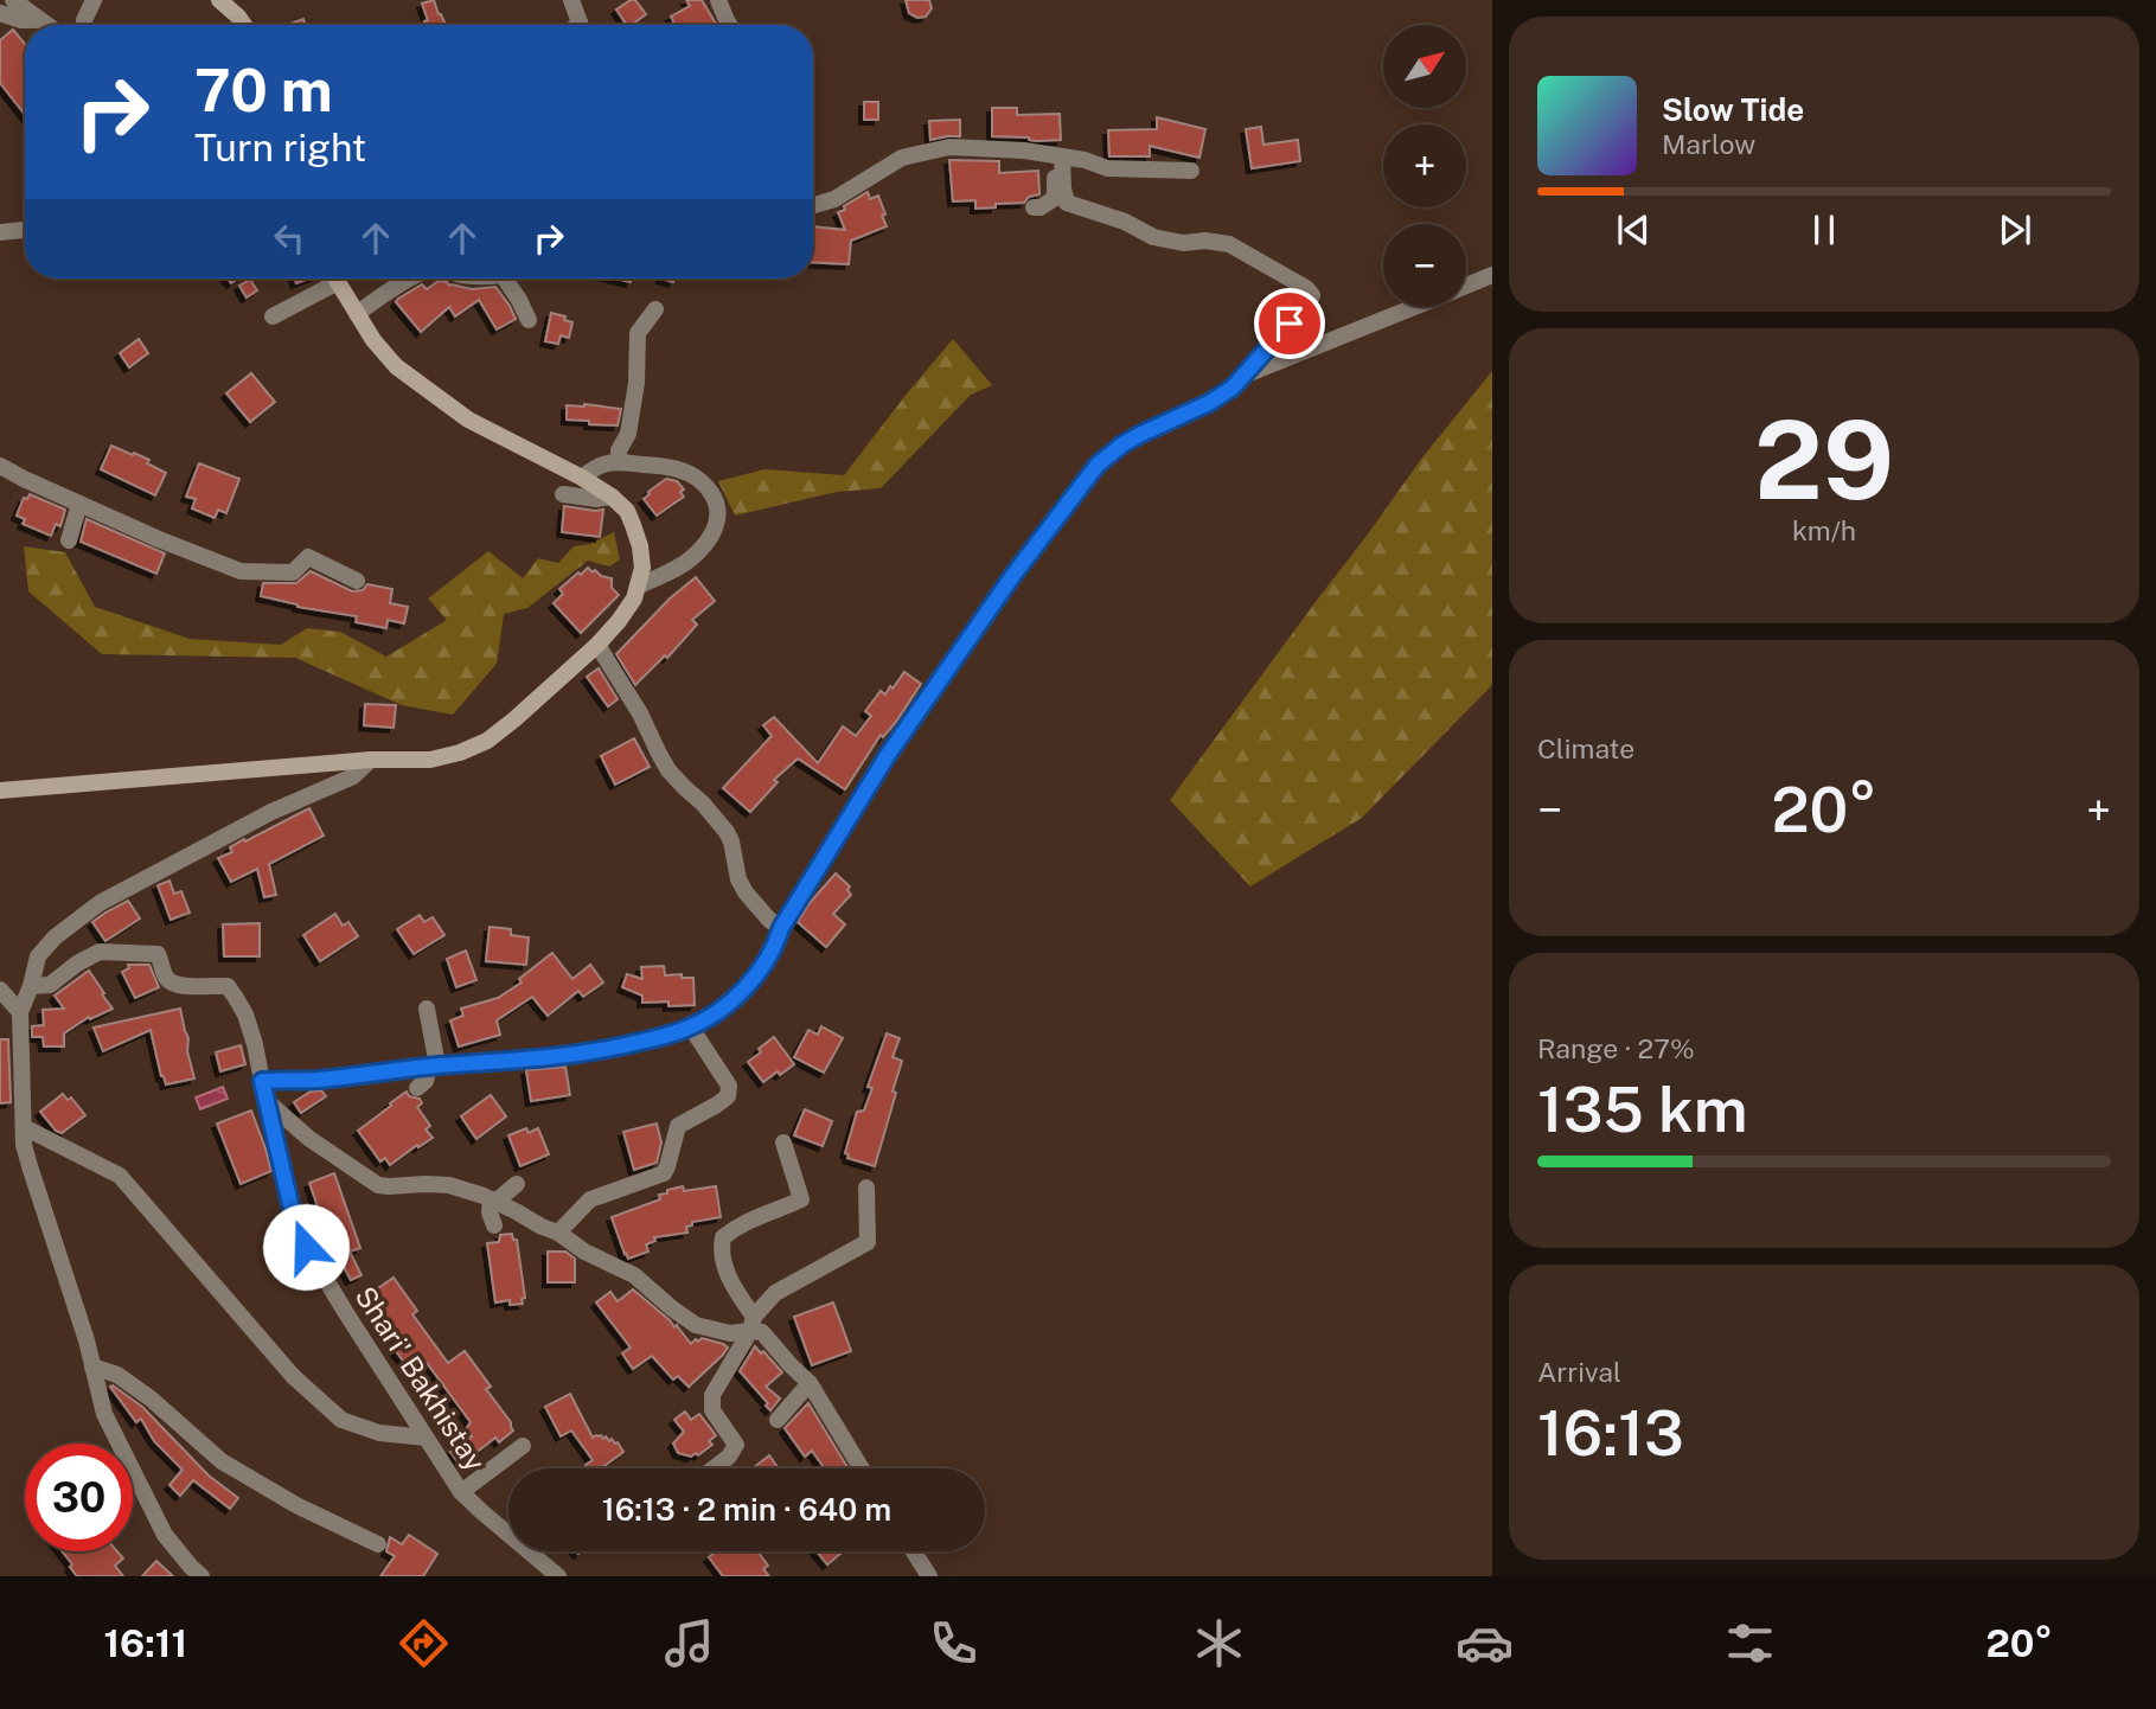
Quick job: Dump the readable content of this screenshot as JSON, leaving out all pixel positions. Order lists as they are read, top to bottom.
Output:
{
  "streets": {
    "street": ["Shari' Bakhistay"]
  },
  "north": "top right",
  "page": {
    "map_buttons": ["+", "−"],
    "turn": ["70 m", "Turn right"],
    "song": ["Slow Tide", "Marlow"],
    "tile": [
      ["29", "km/h"],
      "Climate",
      ["Range · 27%", "135 km"],
      ["Arrival", "16:13"]
    ],
    "heat": ["−", "20°", "+"],
    "limit": "30",
    "trip": "16:13 · 2 min · 640 m",
    "tabs": ["16:11", "20°"]
  }
}
